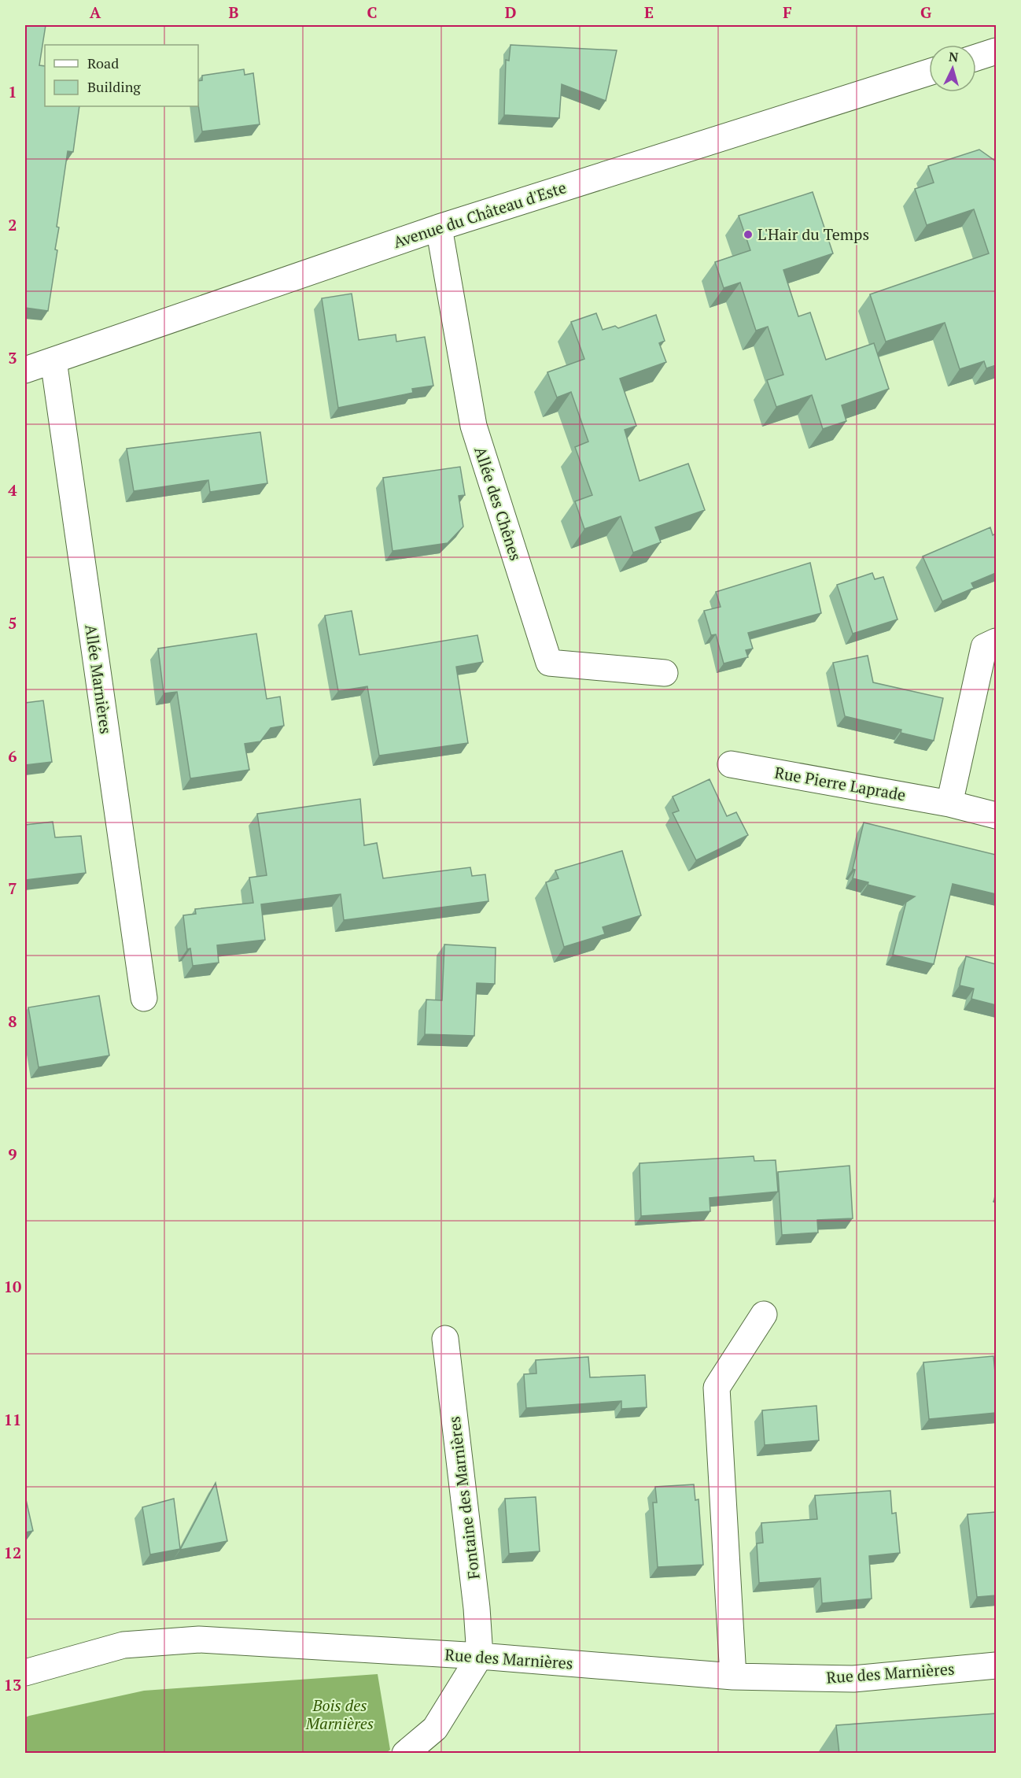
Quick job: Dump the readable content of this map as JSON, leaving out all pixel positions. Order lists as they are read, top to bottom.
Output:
{
  "streets": {
    "street": [
      "Avenue du Château d'Este",
      "Allée des Chênes",
      "Allée Marnières",
      "Rue Pierre Laprade",
      "Fontaine des Marnières",
      "Rue des Marnières"
    ]
  },
  "crossings": [
    ["Avenue du Château d'Este", "Allée des Chênes"],
    ["Avenue du Château d'Este", "Allée Marnières"],
    ["Fontaine des Marnières", "Rue des Marnières"]
  ],
  "parks": ["Bois des Marnières"],
  "places": ["L'Hair du Temps"],
  "legend": ["Road", "Building"],
  "north": "top",
  "grid": {
    "columns": [
      "A",
      "B",
      "C",
      "D",
      "E",
      "F",
      "G"
    ],
    "rows": [
      "1",
      "2",
      "3",
      "4",
      "5",
      "6",
      "7",
      "8",
      "9",
      "10",
      "11",
      "12",
      "13"
    ]
  }
}
